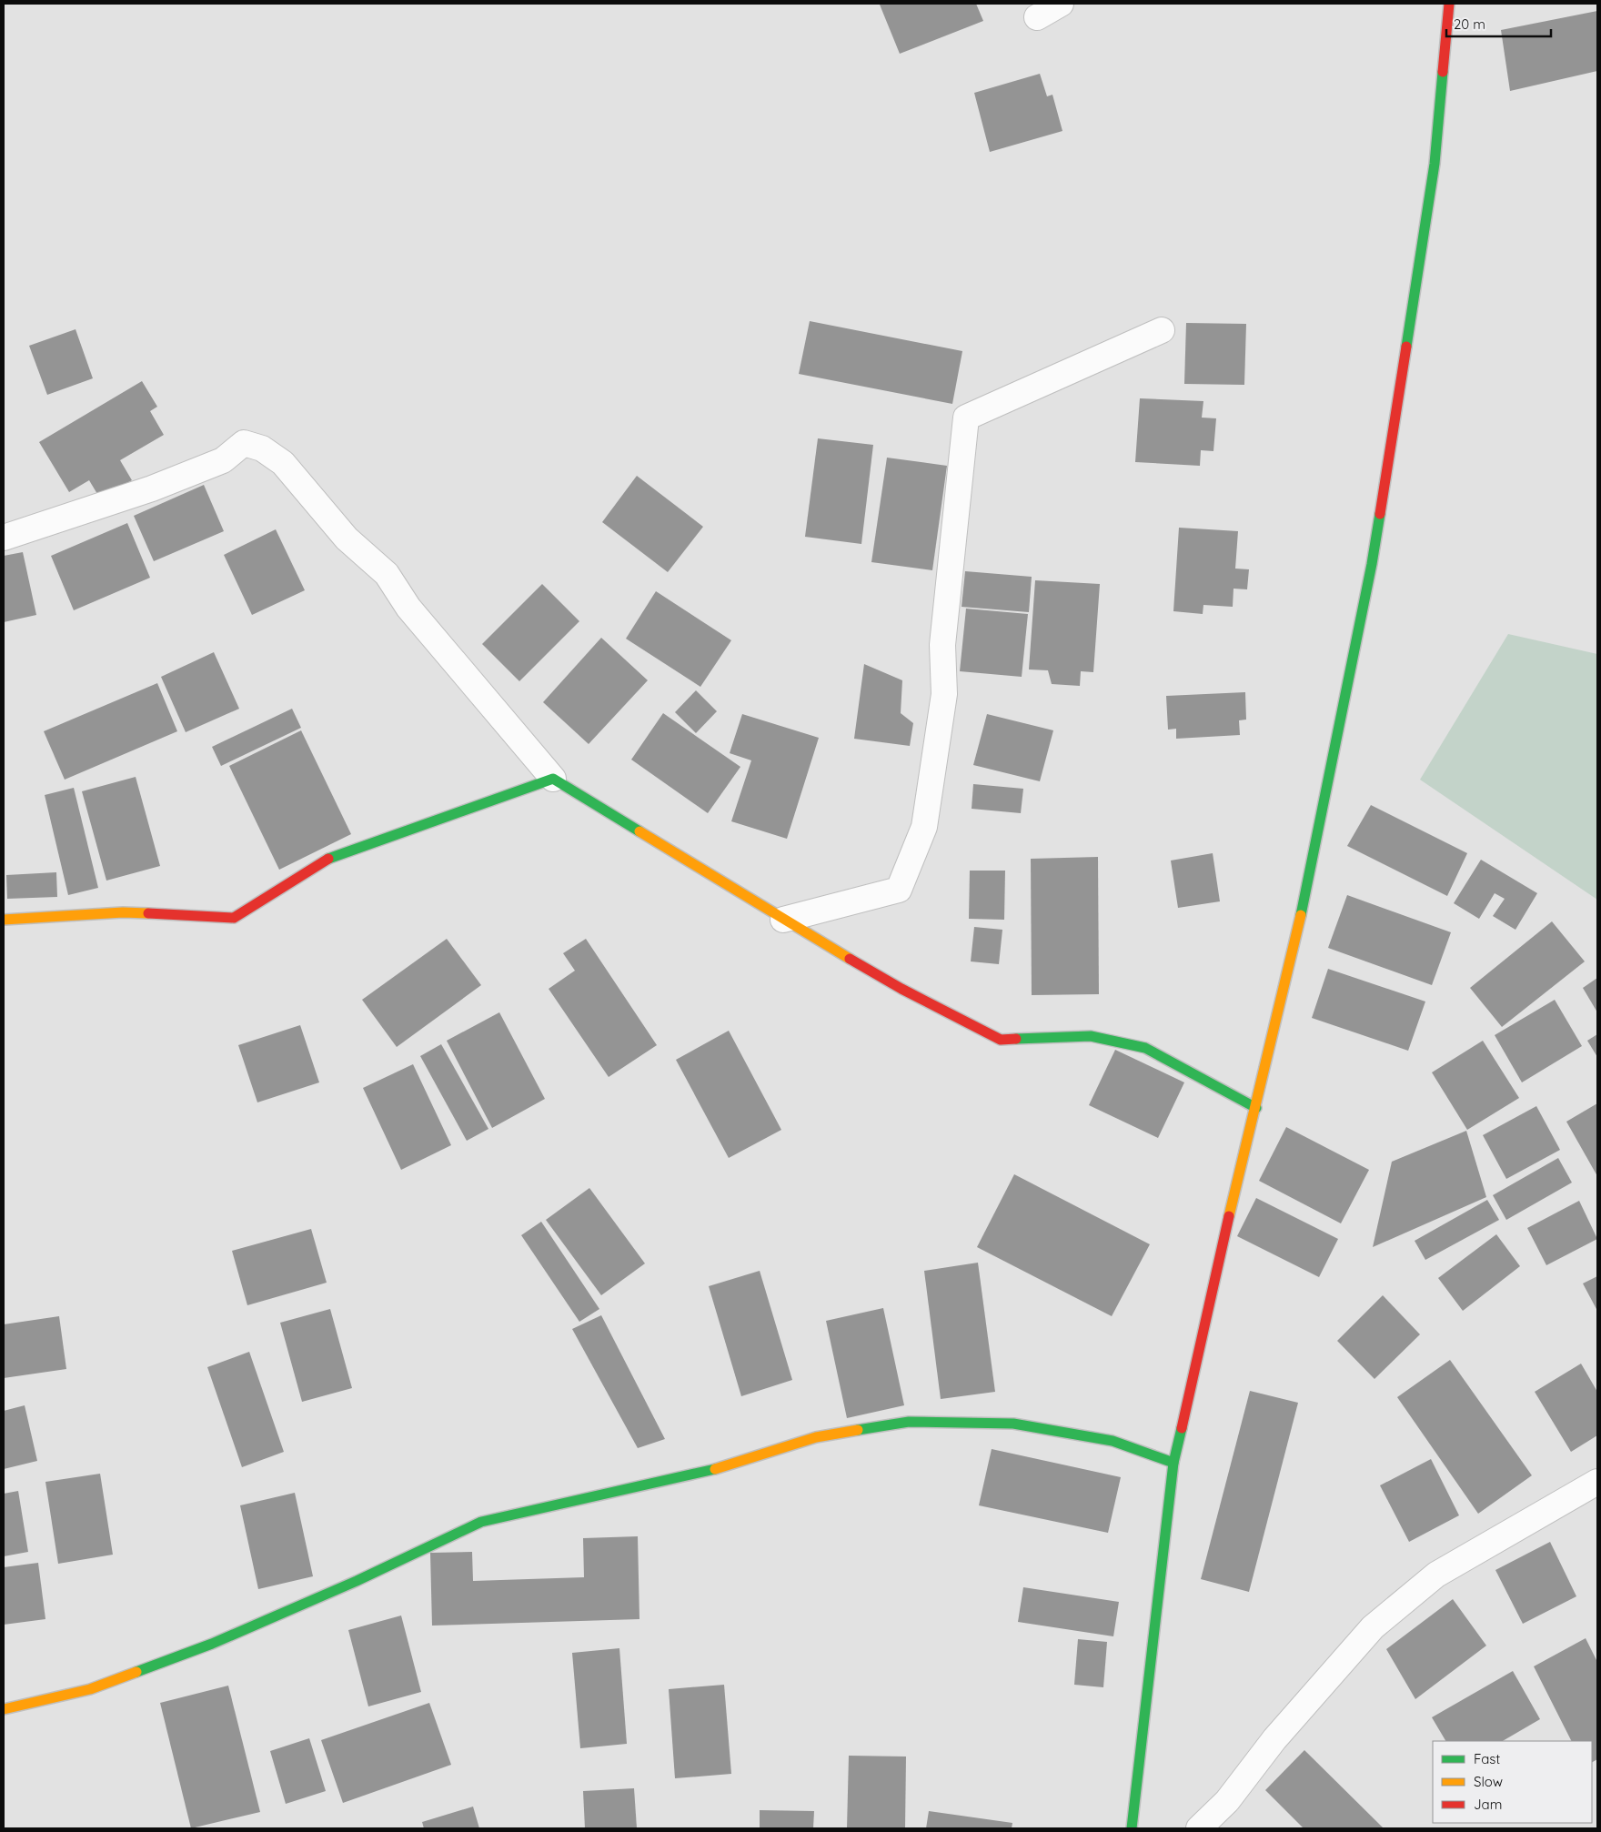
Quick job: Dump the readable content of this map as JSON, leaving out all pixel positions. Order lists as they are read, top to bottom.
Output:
{
  "legend": ["Fast", "Slow", "Jam"],
  "scale_bar": "20 m"
}
